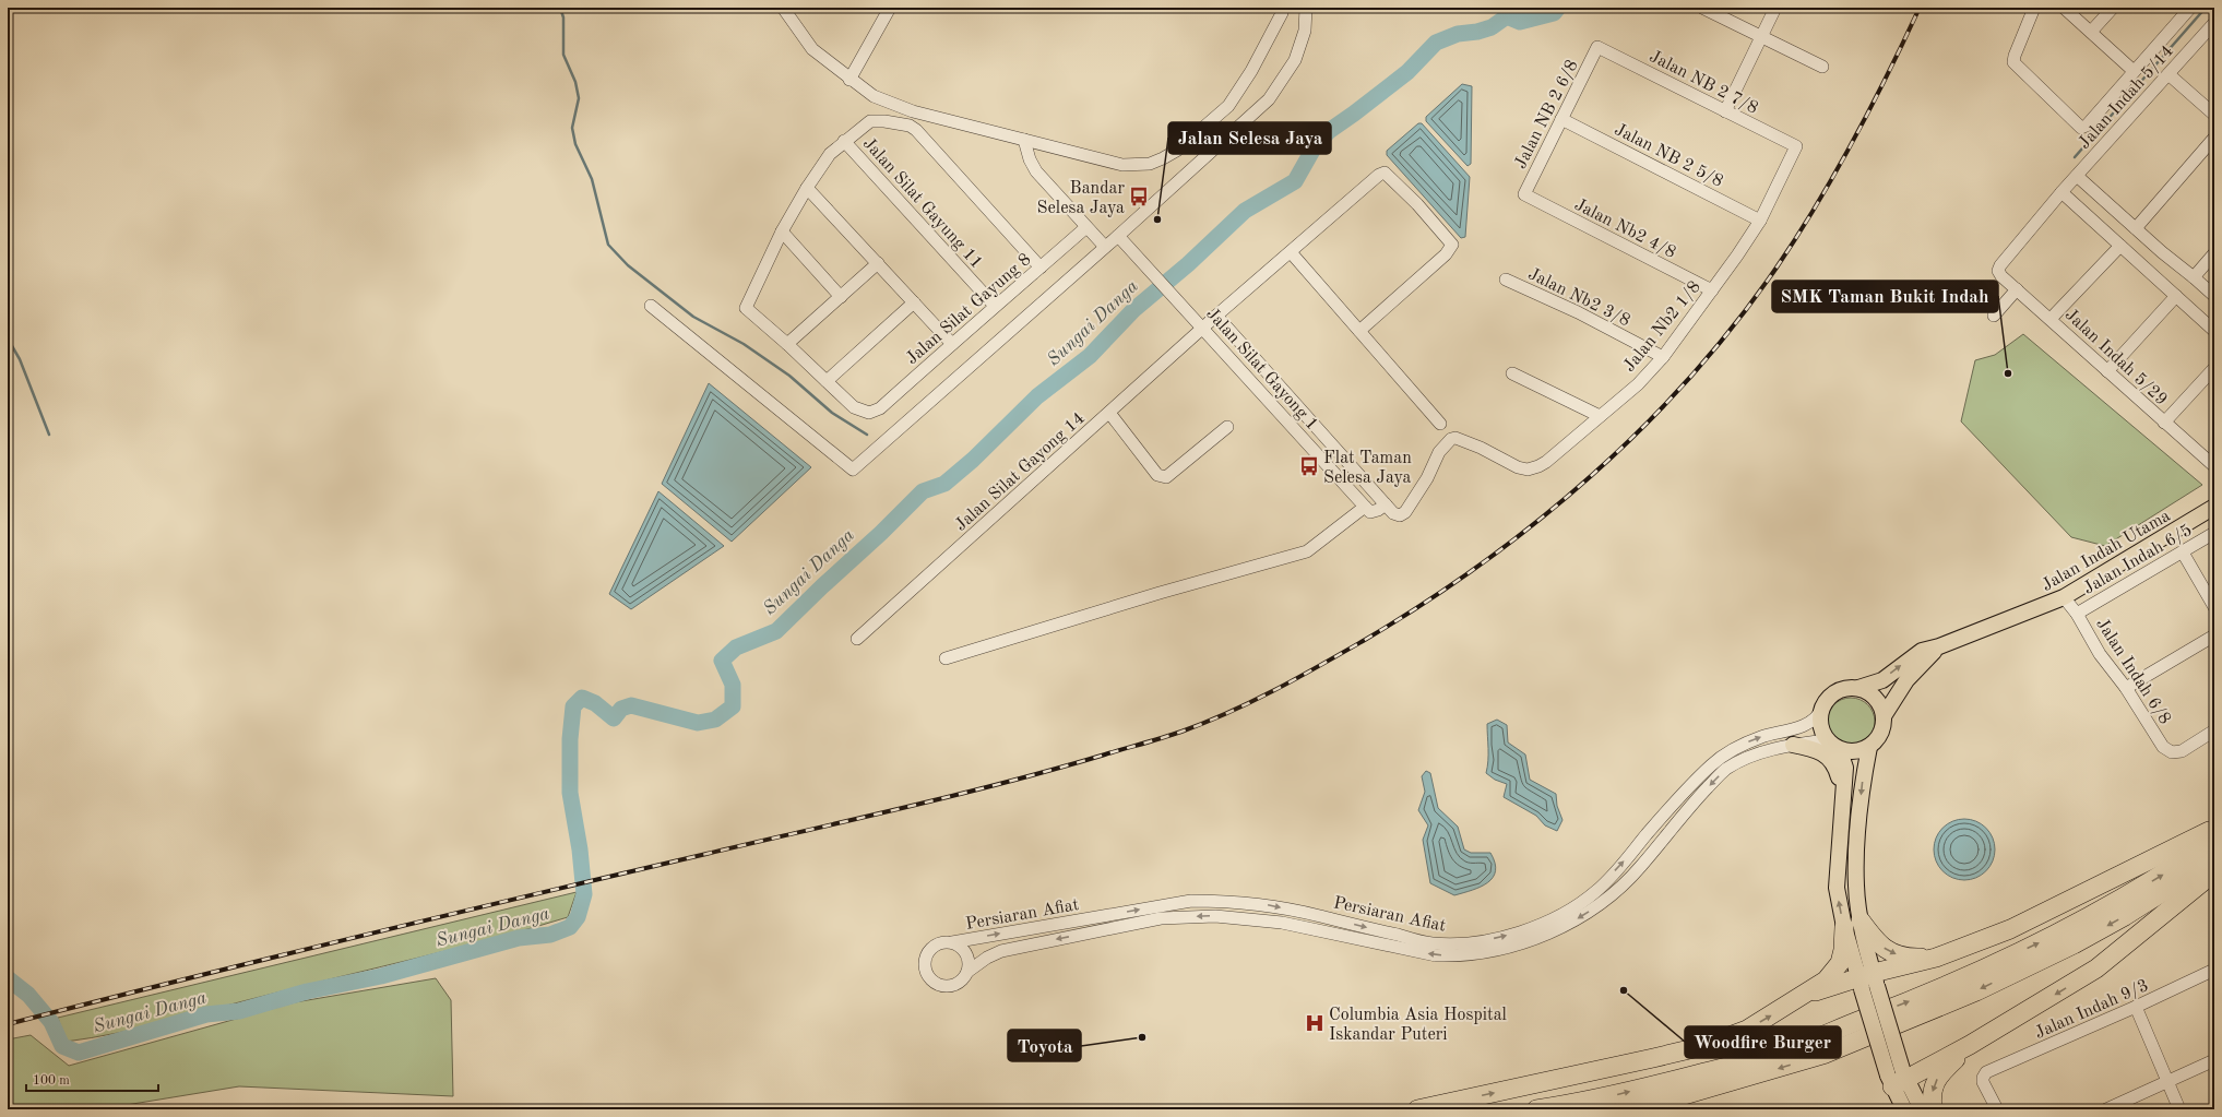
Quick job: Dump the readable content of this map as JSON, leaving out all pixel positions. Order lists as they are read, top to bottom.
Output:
{
  "streets": {
    "main road": ["Jalan Indah Utama"],
    "street": [
      "Jalan NB 2 7/8",
      "Jalan Indah 5/14",
      "Jalan NB 2 6/8",
      "Jalan NB 2 5/8",
      "Jalan Silat Gayung 11",
      "Jalan Nb2 4/8",
      "Jalan Nb2 3/8",
      "Jalan Silat Gayung 8",
      "Jalan Nb2 1/8",
      "Jalan Indah 5/29",
      "Jalan Silat Gayong 1",
      "Jalan Silat Gayong 14",
      "Jalan Indah 6/5",
      "Jalan Indah 6/8",
      "Persiaran Afiat",
      "Jalan Indah 9/3"
    ]
  },
  "crossings": [
    ["Jalan NB 2 7/8", "Jalan NB 2 6/8"],
    ["Jalan NB 2 7/8", "Jalan Nb2 1/8"],
    ["Jalan Indah 5/14", "Jalan Indah 5/29"],
    ["Jalan NB 2 6/8", "Jalan NB 2 5/8"],
    ["Jalan NB 2 6/8", "Jalan Nb2 4/8"],
    ["Jalan NB 2 5/8", "Jalan Nb2 1/8"],
    ["Jalan Silat Gayung 11", "Jalan Silat Gayung 8"],
    ["Jalan Nb2 4/8", "Jalan Nb2 1/8"],
    ["Jalan Nb2 3/8", "Jalan Nb2 1/8"],
    ["Jalan Silat Gayong 1", "Jalan Silat Gayong 14"],
    ["Jalan Indah Utama", "Jalan Indah 6/8"],
    ["Jalan Indah Utama", "Persiaran Afiat"],
    ["Jalan Indah 6/5", "Jalan Indah 6/8"]
  ],
  "water": ["Sungai Danga"],
  "places": {
    "bus stop": ["Bandar Selesa Jaya", "Flat Taman Selesa Jaya"],
    "other": [
      "Jalan Selesa Jaya",
      "SMK Taman Bukit Indah",
      "Woodfire Burger",
      "Toyota"
    ],
    "hospital": ["Columbia Asia Hospital Iskandar Puteri"]
  },
  "scale_bar": "100 m"
}
